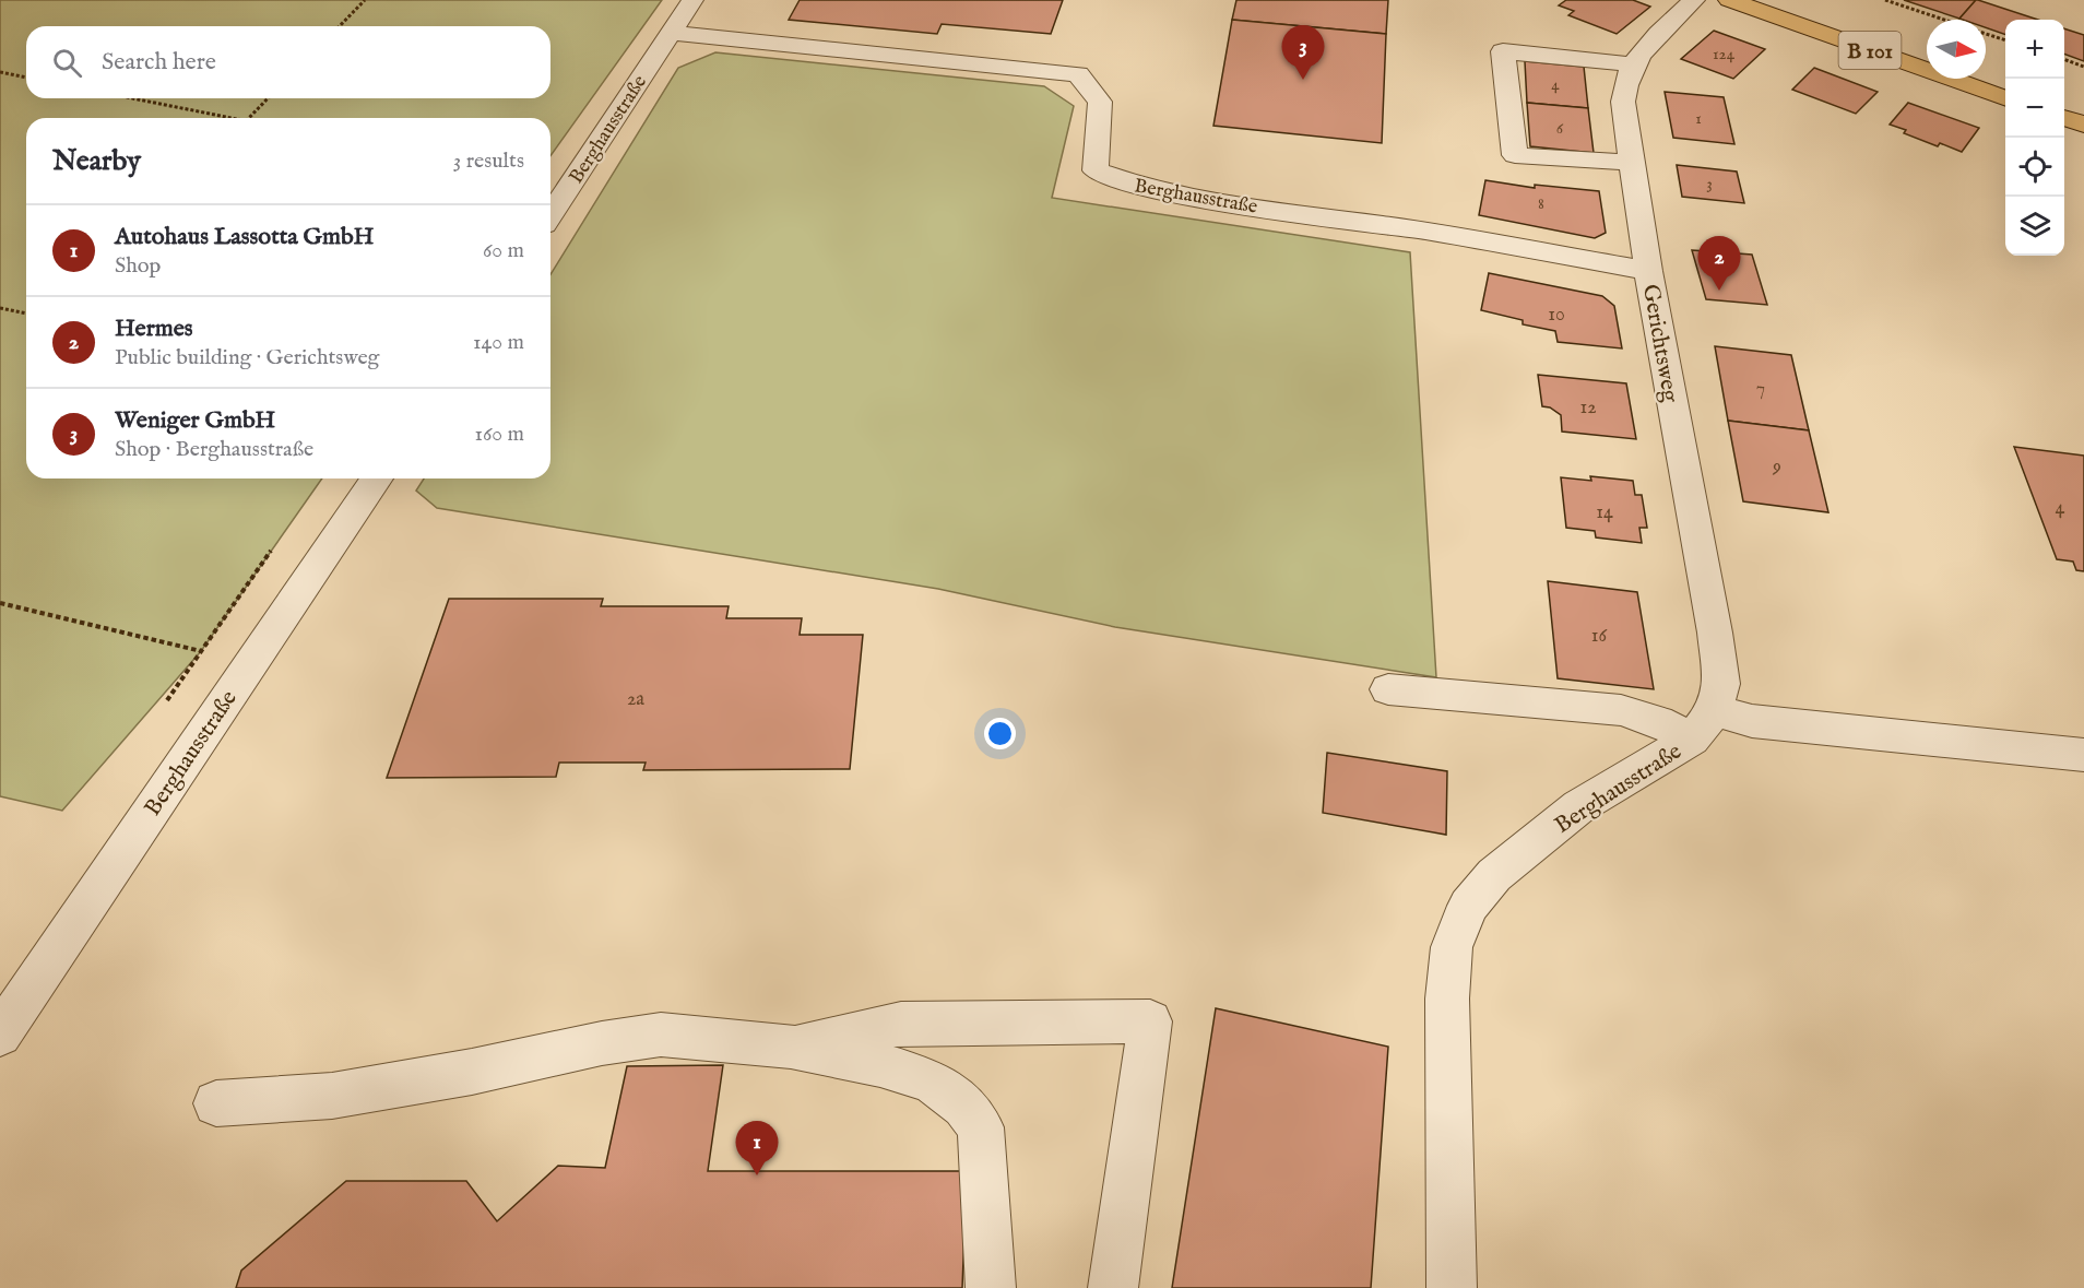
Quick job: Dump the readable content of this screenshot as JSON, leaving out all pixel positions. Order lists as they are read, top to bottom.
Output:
{
  "streets": {
    "main road": ["B 101"],
    "street": ["Berghausstraße", "Gerichtsweg"]
  },
  "crossings": [
    ["Berghausstraße", "Gerichtsweg"]
  ],
  "house_numbers": [
    "124",
    "4",
    "1",
    "6",
    "3",
    "8",
    "10",
    "7",
    "12",
    "9",
    "4",
    "14",
    "16",
    "2a"
  ],
  "north": "right",
  "page": {
    "map_buttons": ["+", "−"],
    "pins": ["3", "2", "1"],
    "search": "Search here",
    "heading": ["Nearby", "3 results"],
    "list": [
      {
        "mark": "1",
        "name": "Autohaus Lassotta GmbH",
        "note": "Shop",
        "value": "60 m"
      },
      {
        "mark": "2",
        "name": "Hermes",
        "note": "Public building · Gerichtsweg",
        "value": "140 m"
      },
      {
        "mark": "3",
        "name": "Weniger GmbH",
        "note": "Shop · Berghausstraße",
        "value": "160 m"
      }
    ]
  }
}
